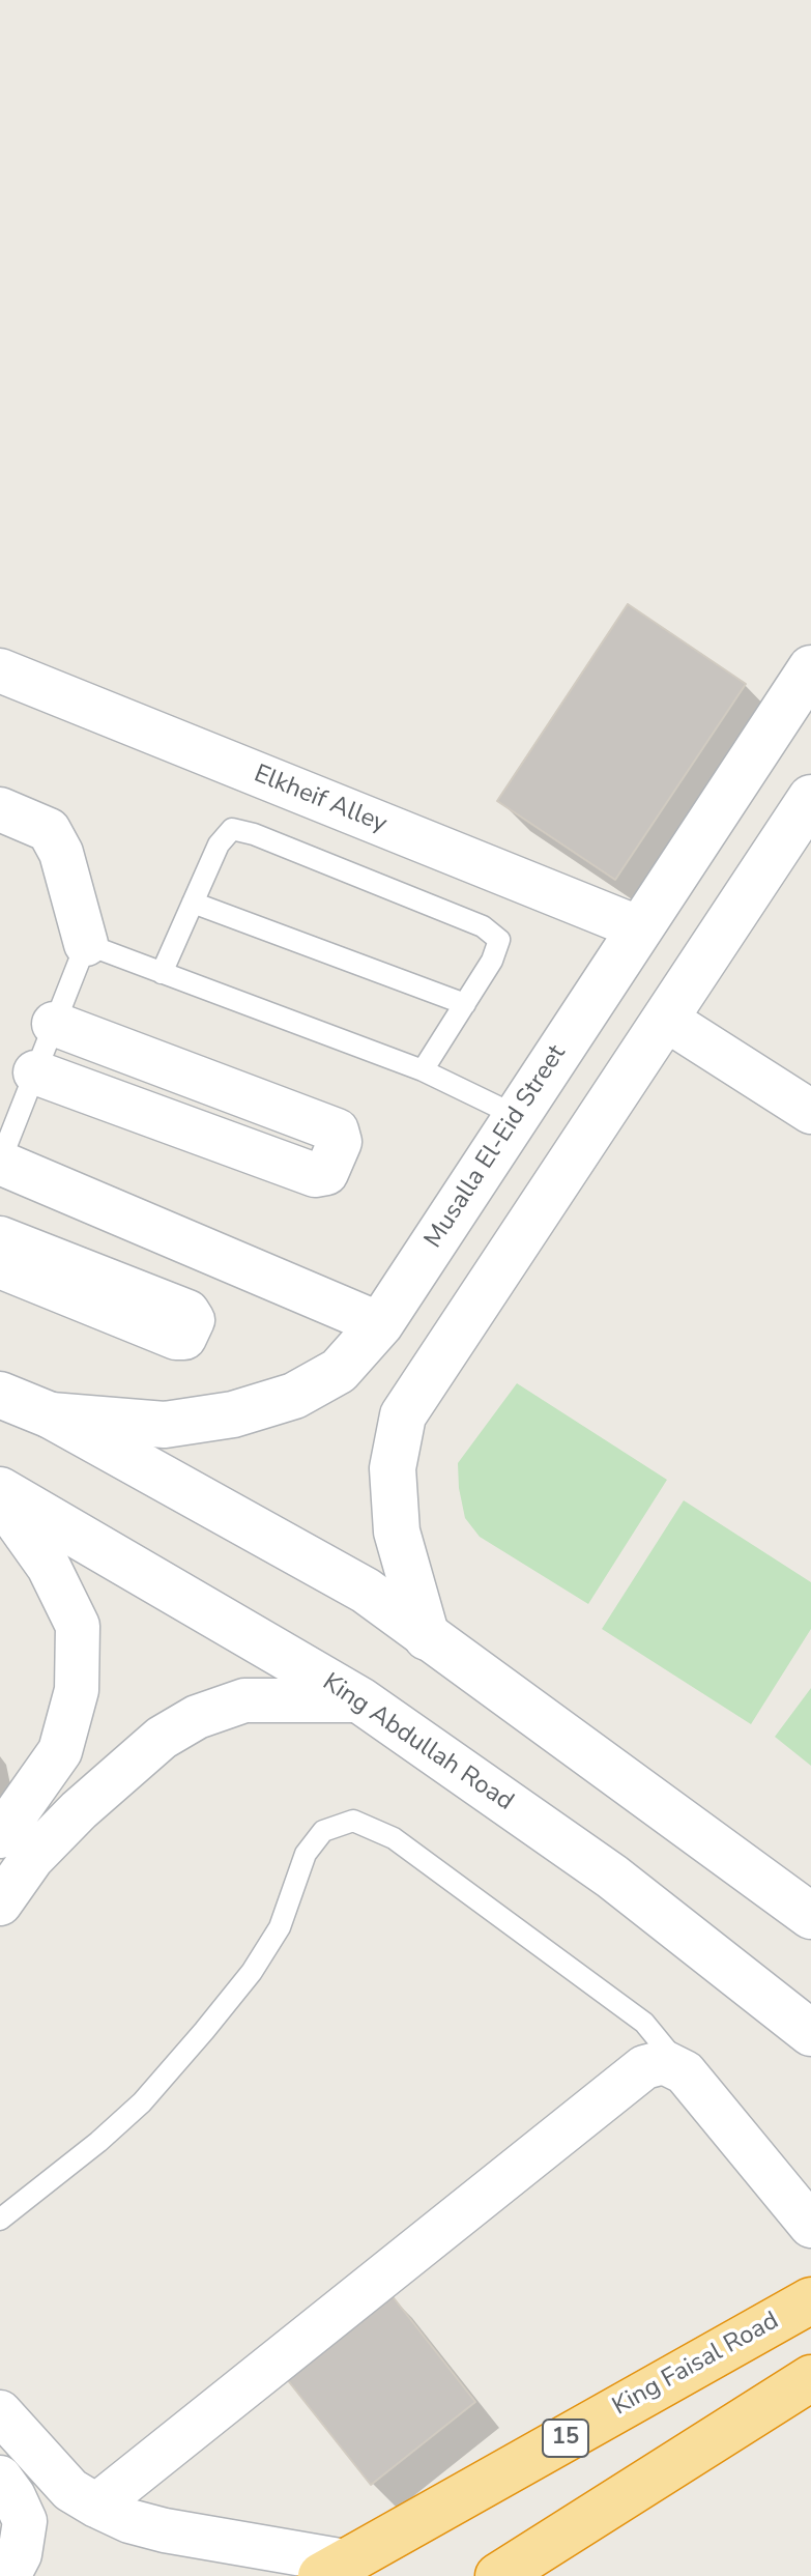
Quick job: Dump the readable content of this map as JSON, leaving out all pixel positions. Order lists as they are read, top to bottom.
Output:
{
  "streets": {
    "highway": ["King Faisal Road", "15"],
    "street": ["Elkheif Alley", "Musalla El-Eid Street", "King Abdullah Road"]
  },
  "crossings": [
    ["Elkheif Alley", "Musalla El-Eid Street"]
  ]
}
